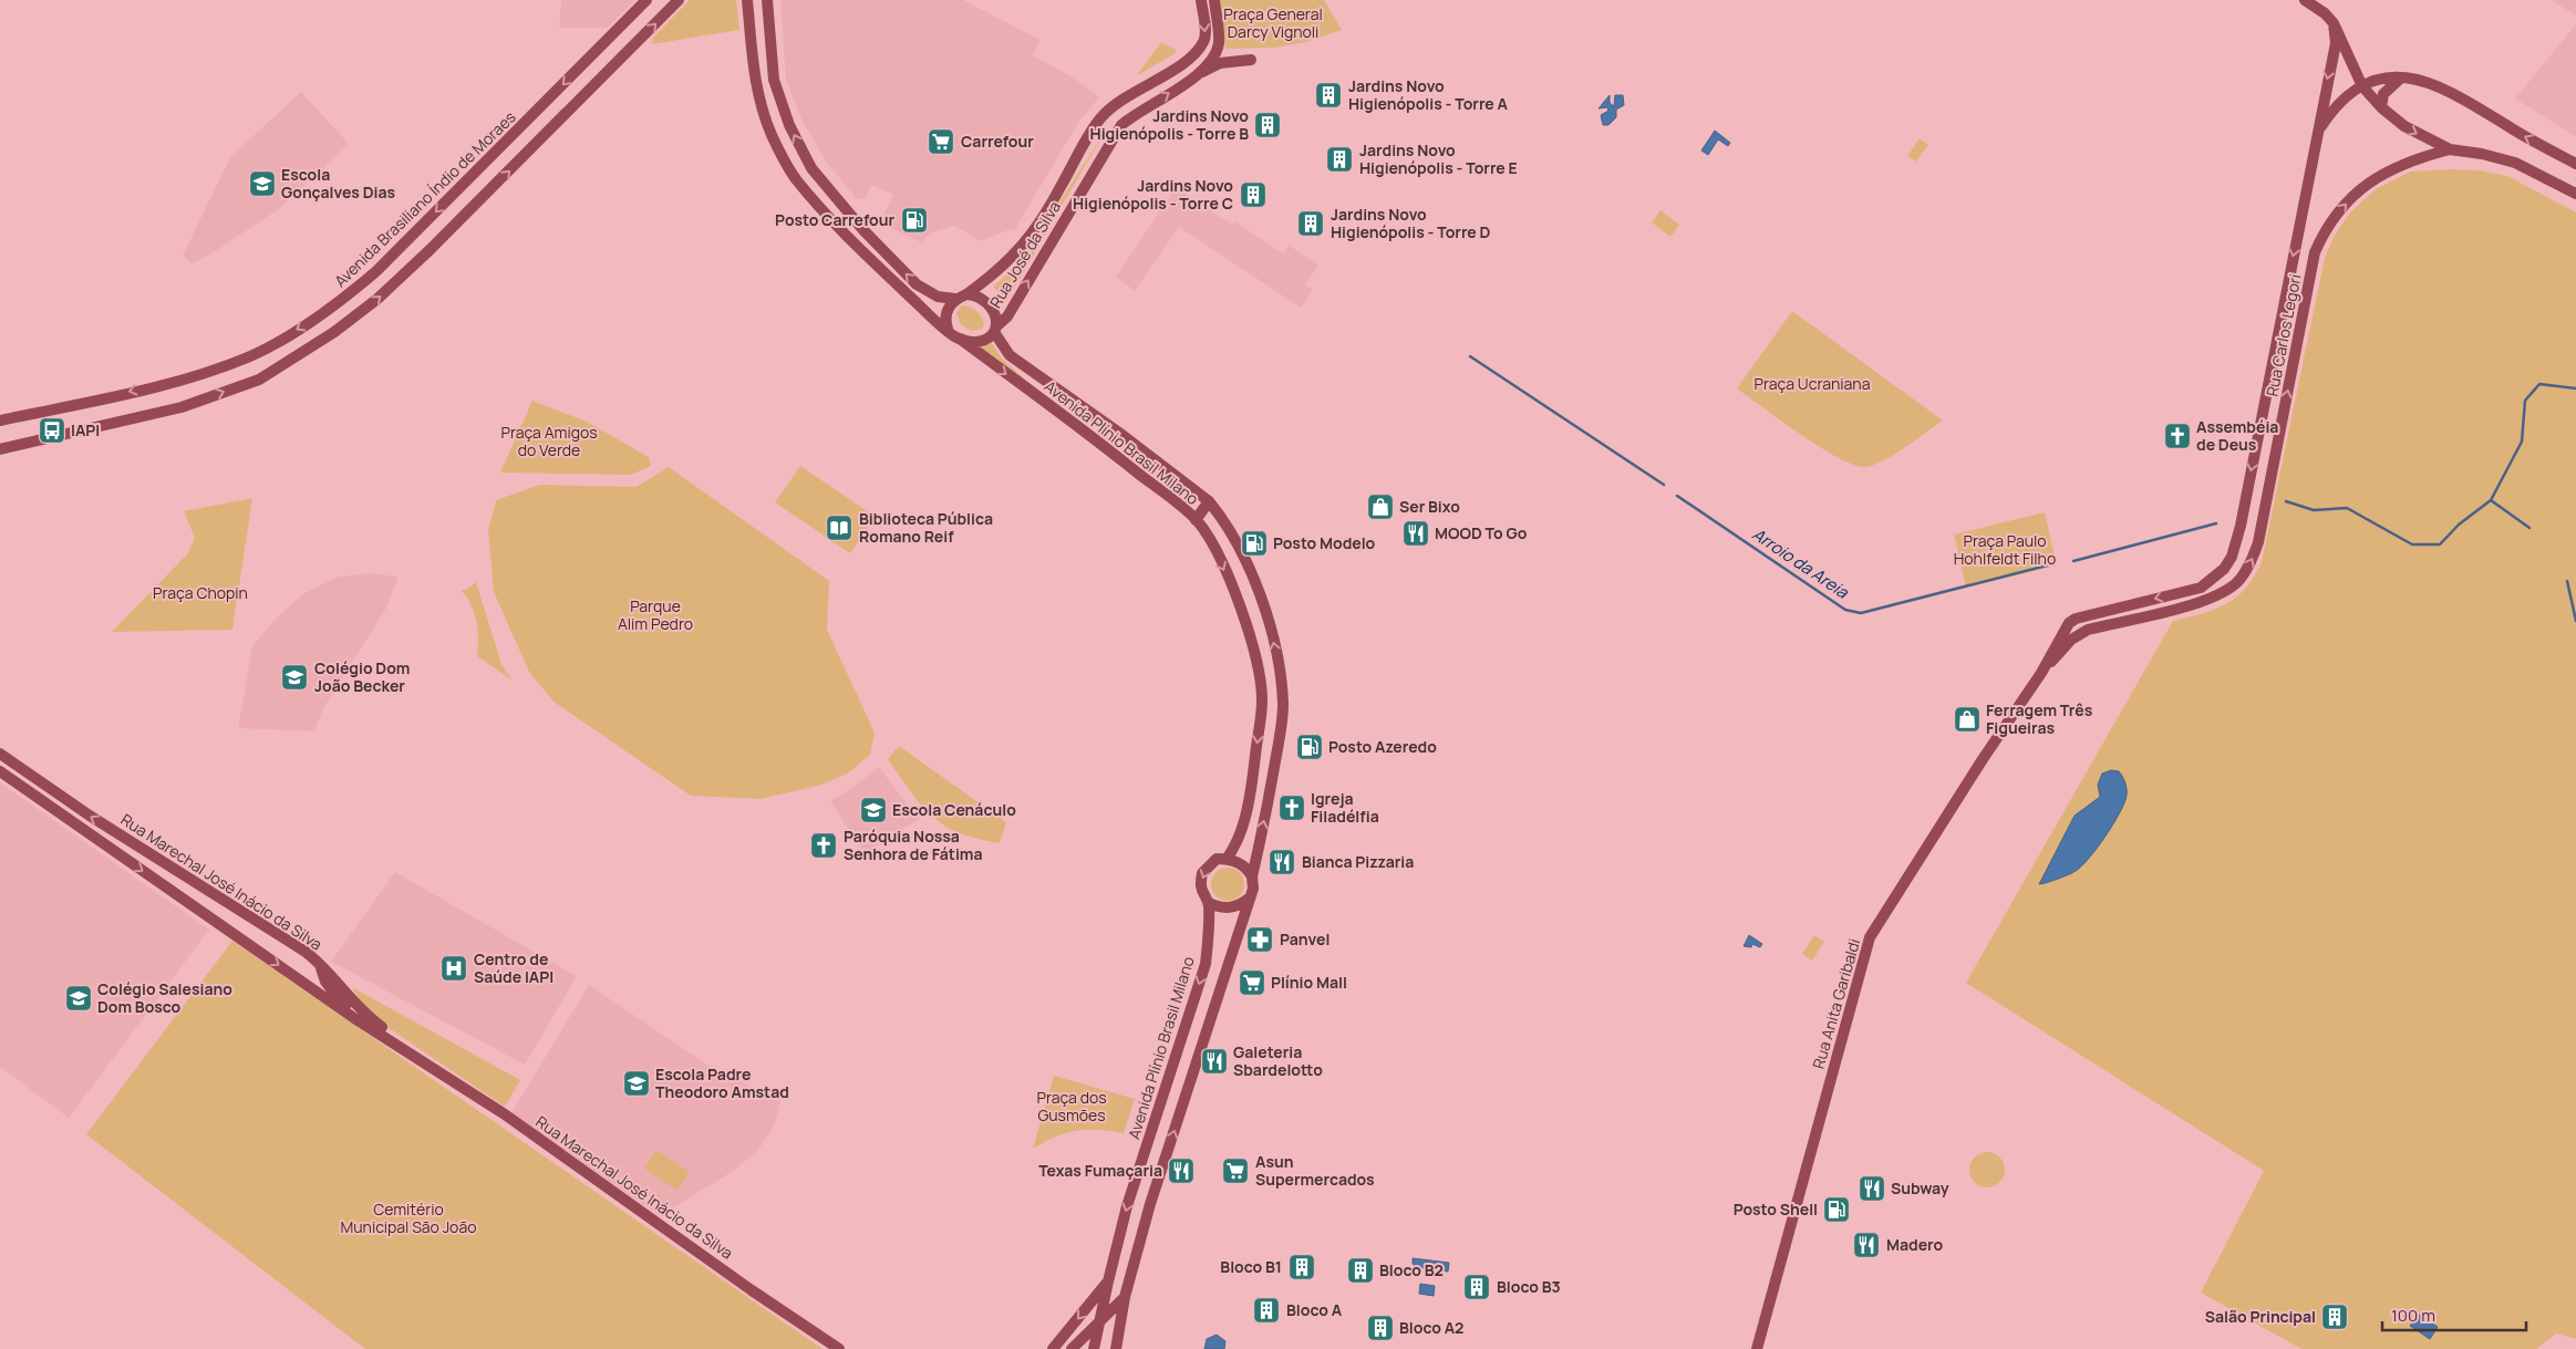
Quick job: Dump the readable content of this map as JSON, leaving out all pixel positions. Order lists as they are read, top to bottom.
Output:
{
  "streets": {
    "main road": [
      "Avenida Brasiliano Índio de Moraes",
      "Rua José da Silva",
      "Rua Carlos Legori",
      "Avenida Plínio Brasil Milano",
      "Rua Marechal José Inácio da Silva",
      "Rua Anita Garibaldi"
    ]
  },
  "crossings": [
    ["Rua José da Silva", "Avenida Plínio Brasil Milano"],
    ["Rua Carlos Legori", "Rua Anita Garibaldi"]
  ],
  "water": ["Arroio da Areia"],
  "parks": [
    "Praça General Darcy Vignoli",
    "Praça Ucraniana",
    "Praça Amigos do Verde",
    "Praça Paulo Hohlfeldt Filho",
    "Praça Chopin",
    "Parque Alim Pedro",
    "Praça dos Gusmões",
    "Cemitério Municipal São João"
  ],
  "places": {
    "building": [
      "Jardins Novo Higienópolis - Torre A",
      "Jardins Novo Higienópolis - Torre B",
      "Jardins Novo Higienópolis - Torre E",
      "Jardins Novo Higienópolis - Torre C",
      "Jardins Novo Higienópolis - Torre D",
      "Bloco B1",
      "Bloco B2",
      "Bloco B3",
      "Bloco A",
      "Salão Principal",
      "Bloco A2"
    ],
    "supermarket": ["Carrefour", "Plínio Mall", "Asun Supermercados"],
    "school or university": [
      "Escola Gonçalves Dias",
      "Colégio Dom João Becker",
      "Escola Cenáculo",
      "Colégio Salesiano Dom Bosco",
      "Escola Padre Theodoro Amstad"
    ],
    "fuel station": [
      "Posto Carrefour",
      "Posto Modelo",
      "Posto Azeredo",
      "Posto Shell"
    ],
    "bus stop": ["IAPI"],
    "church": ["Assembéia de Deus", "Igreja Filadélfia", "Paróquia Nossa Senhora de Fátima"],
    "shop": ["Ser Bixo", "Ferragem Três Figueiras"],
    "library": ["Biblioteca Pública Romano Reif"],
    "restaurant": [
      "MOOD To Go",
      "Bianca Pizzaria",
      "Galeteria Sbardelotto",
      "Texas Fumaçaria",
      "Subway",
      "Madero"
    ],
    "pharmacy": ["Panvel"],
    "hospital": ["Centro de Saúde IAPI"]
  },
  "scale_bar": "100 m"
}
